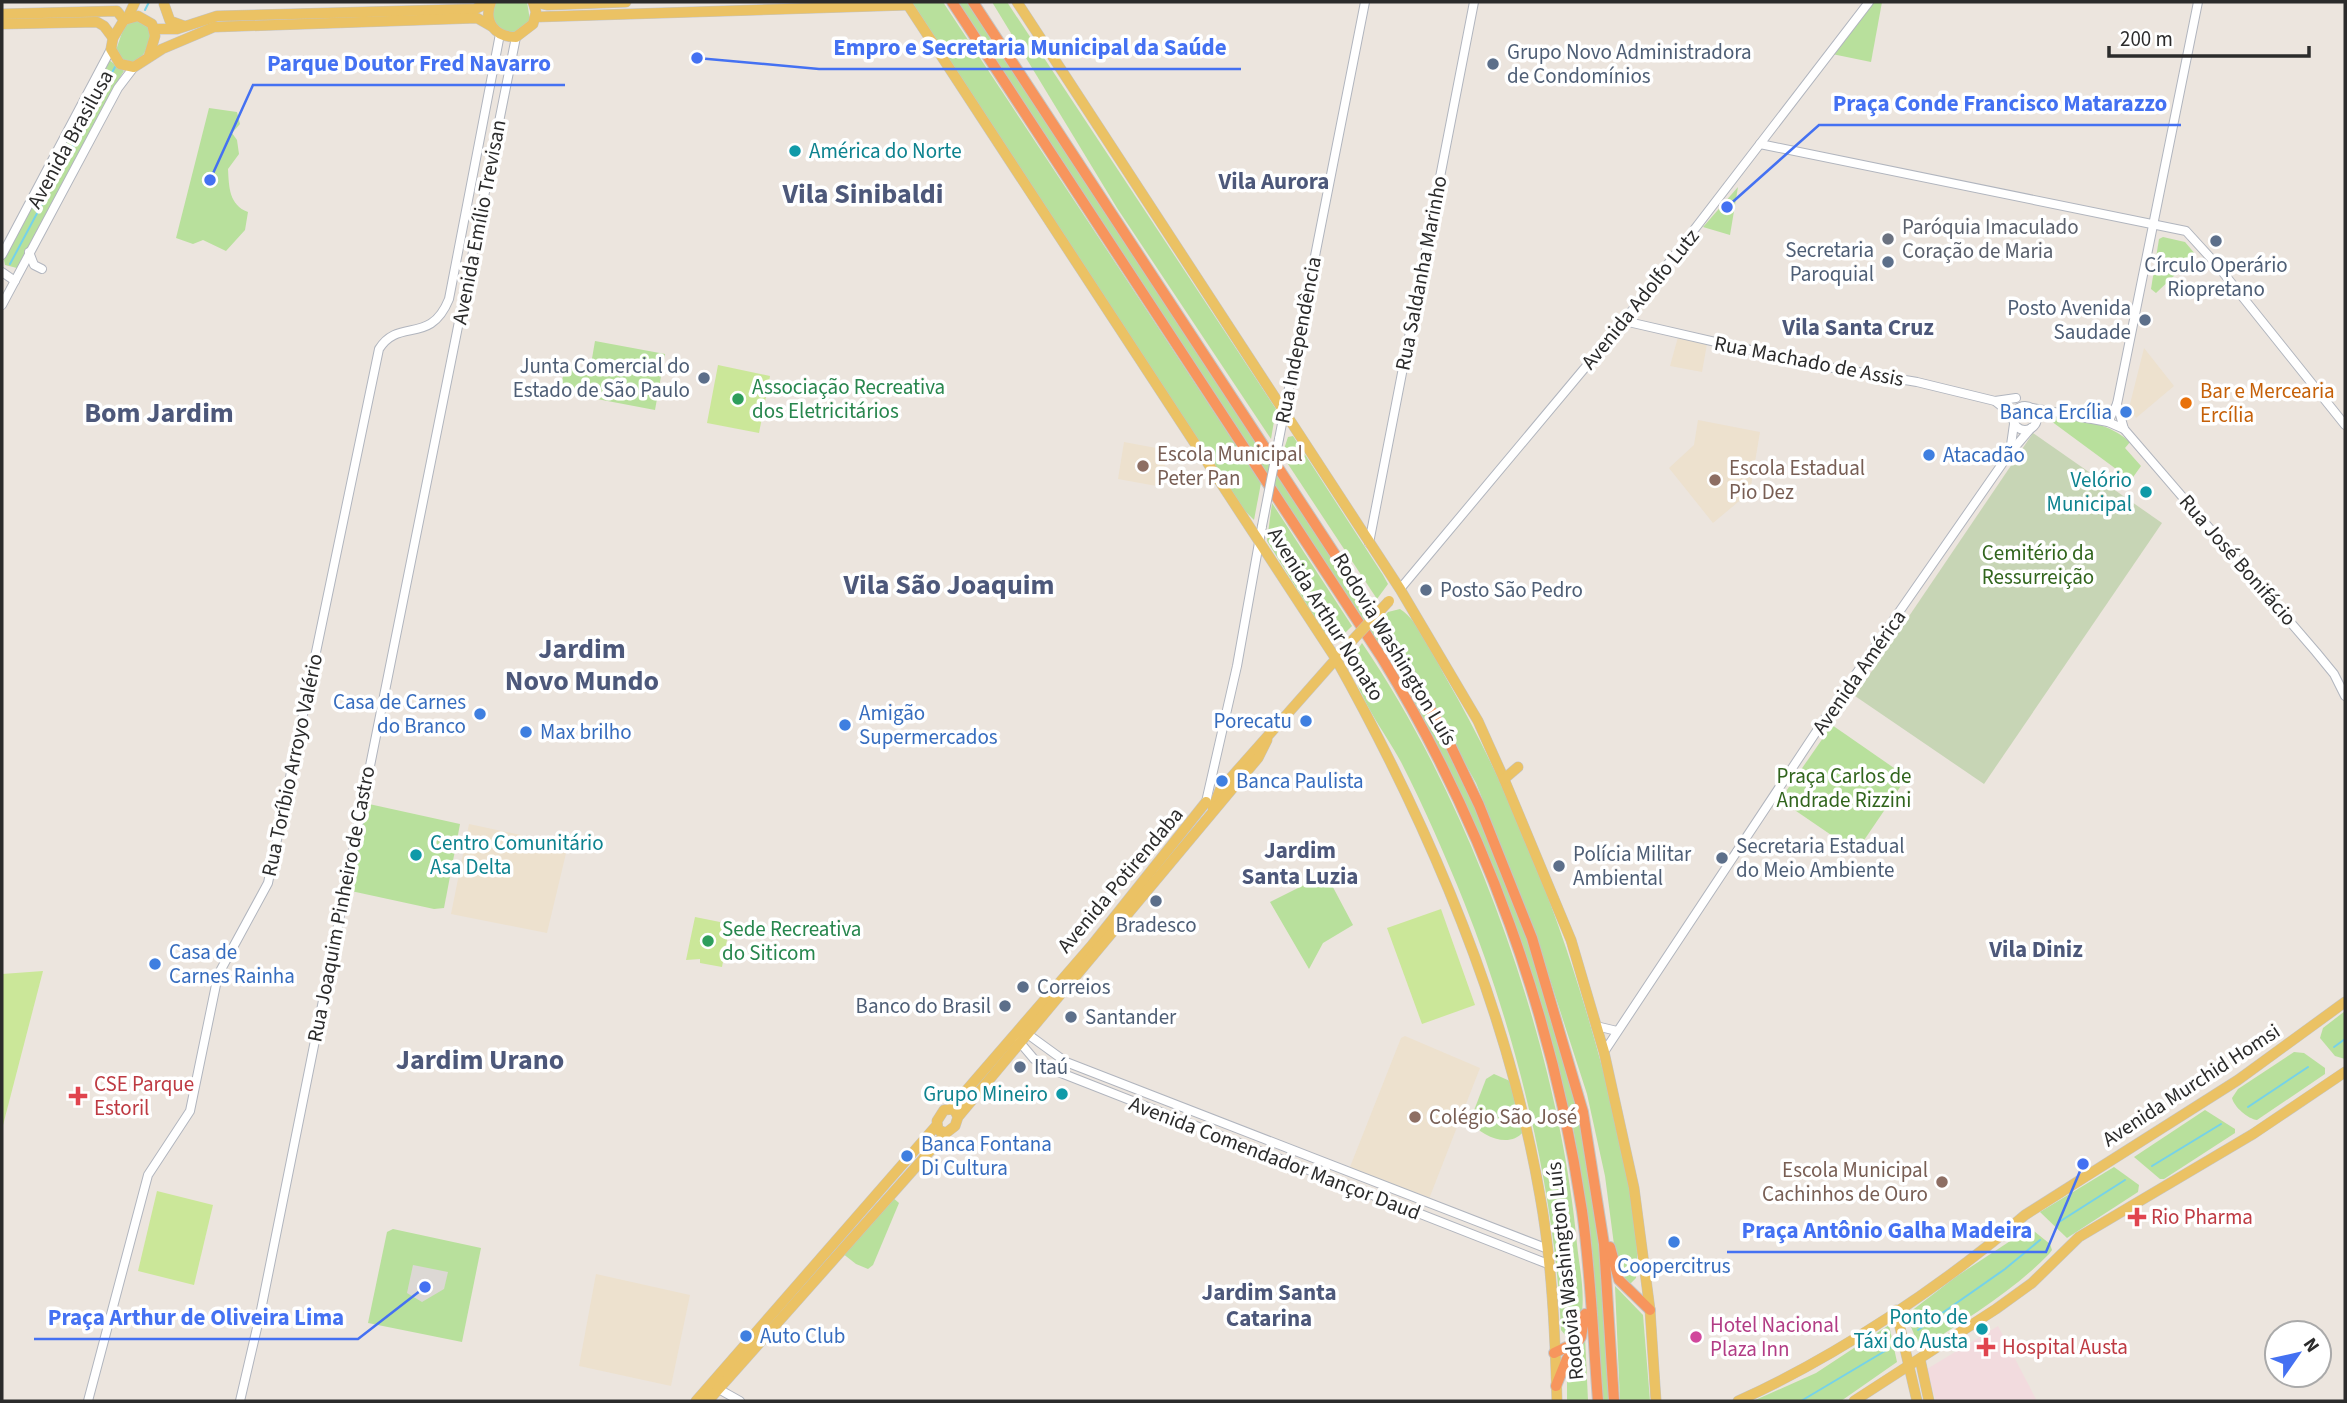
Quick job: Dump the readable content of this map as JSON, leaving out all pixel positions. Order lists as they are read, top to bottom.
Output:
{
  "streets": {
    "highway": ["Rodovia Washington Luís"],
    "main road": ["Avenida Arthur Nonato", "Avenida Potirendaba", "Avenida Murchid Homsi"],
    "street": [
      "Avenida Brasilusa",
      "Avenida Emílio Trevisan",
      "Rua Saldanha Marinho",
      "Avenida Adolfo Lutz",
      "Rua Independência",
      "Rua Machado de Assis",
      "Rua José Bonifácio",
      "Avenida América",
      "Rua Toríbio Arroyo Valério",
      "Rua Joaquim Pinheiro de Castro",
      "Avenida Comendador Mançor Daud"
    ]
  },
  "crossings": [
    ["Avenida Emílio Trevisan", "Rua Toríbio Arroyo Valério"],
    ["Avenida Emílio Trevisan", "Rua Joaquim Pinheiro de Castro"],
    ["Avenida Adolfo Lutz", "Rua Machado de Assis"],
    ["Avenida Adolfo Lutz", "Avenida Potirendaba"],
    ["Rua Independência", "Avenida Arthur Nonato"],
    ["Rua Independência", "Avenida Potirendaba"],
    ["Rua Machado de Assis", "Avenida América"],
    ["Avenida Arthur Nonato", "Avenida Potirendaba"],
    ["Avenida Arthur Nonato", "Avenida Comendador Mançor Daud"],
    ["Avenida Potirendaba", "Avenida Comendador Mançor Daud"]
  ],
  "districts": [
    "Vila Aurora",
    "Vila Sinibaldi",
    "Vila Santa Cruz",
    "Bom Jardim",
    "Vila São Joaquim",
    "Jardim Novo Mundo",
    "Jardim Santa Luzia",
    "Vila Diniz",
    "Jardim Urano",
    "Jardim Santa Catarina"
  ],
  "parks": ["Cemitério da Ressurreição", "Praça Carlos de Andrade Rizzini"],
  "places": {
    "other": [
      "Empro e Secretaria Municipal da Saúde",
      "Grupo Novo Administradora de Condomínios",
      "América do Norte",
      "Parque Doutor Fred Navarro",
      "Praça Conde Francisco Matarazzo",
      "Paróquia Imaculado Coração de Maria",
      "Círculo Operário Riopretano",
      "Secretaria Paroquial",
      "Posto Avenida Saudade",
      "Junta Comercial do Estado de São Paulo",
      "Associação Recreativa dos Eletricitários",
      "Bar e Mercearia Ercília",
      "Banca Ercília",
      "Atacadão",
      "Escola Municipal Peter Pan",
      "Escola Estadual Pio Dez",
      "Velório Municipal",
      "Posto São Pedro",
      "Casa de Carnes do Branco",
      "Porecatu",
      "Amigão Supermercados",
      "Max brilho",
      "Banca Paulista",
      "Centro Comunitário Asa Delta",
      "Secretaria Estadual do Meio Ambiente",
      "Polícia Militar Ambiental",
      "Bradesco",
      "Sede Recreativa do Siticom",
      "Casa de Carnes Rainha",
      "Correios",
      "Banco do Brasil",
      "Santander",
      "Itaú",
      "Grupo Mineiro",
      "Colégio São José",
      "Banca Fontana Di Cultura",
      "Praça Antônio Galha Madeira",
      "Escola Municipal Cachinhos de Ouro",
      "Coopercitrus",
      "Praça Arthur de Oliveira Lima",
      "Ponto de Táxi do Austa",
      "Auto Club",
      "Hotel Nacional Plaza Inn"
    ],
    "health": ["CSE Parque Estoril", "Rio Pharma", "Hospital Austa"]
  },
  "scale_bar": "200 m",
  "north": "top right"
}
